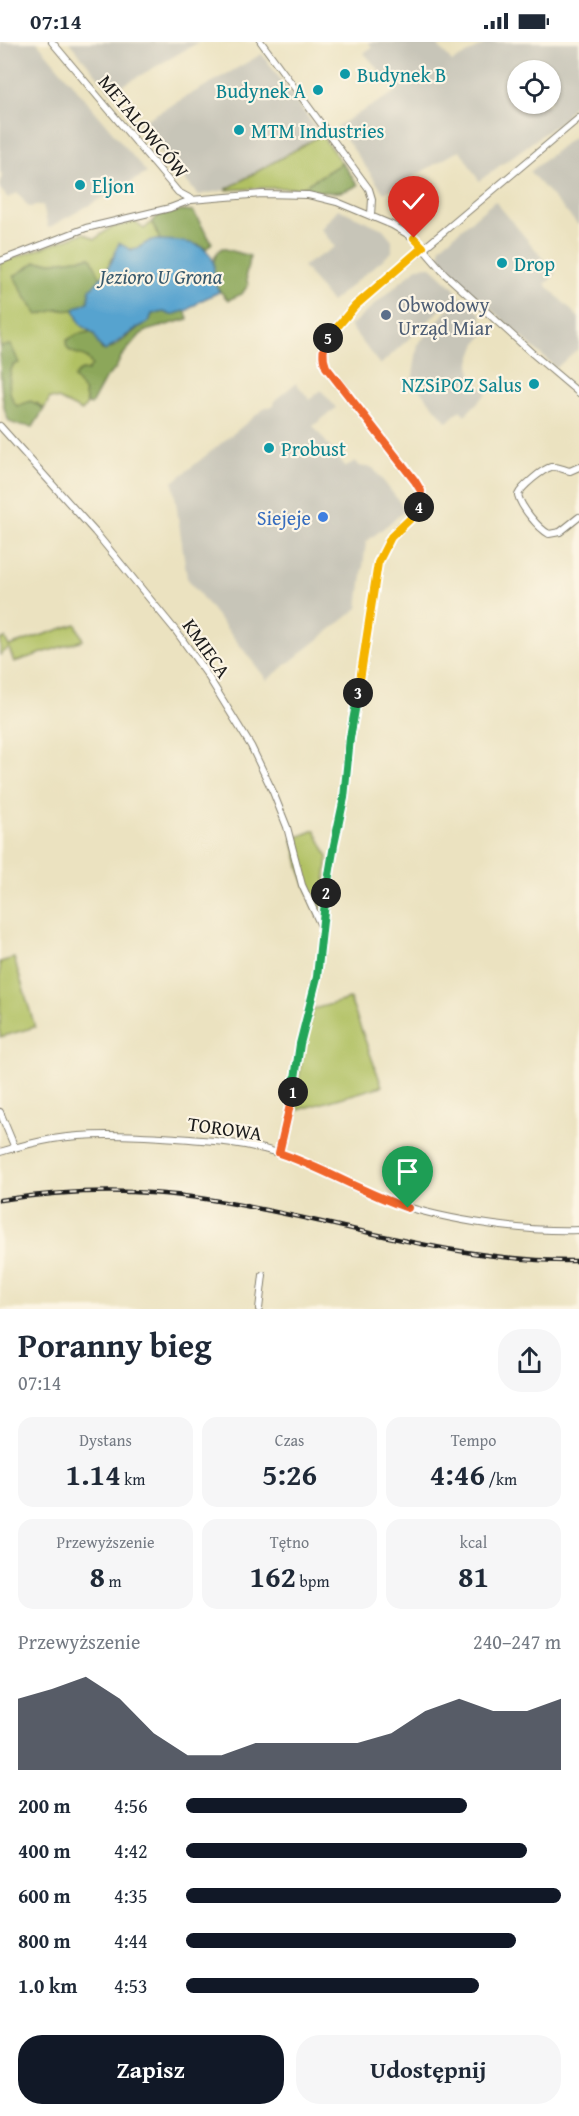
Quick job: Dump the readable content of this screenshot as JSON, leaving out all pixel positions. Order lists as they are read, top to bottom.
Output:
{
  "streets": {
    "street": ["METALOWCÓW", "KMIECA", "TOROWA"]
  },
  "water": ["Jezioro U Grona"],
  "places": [
    "Budynek B",
    "Budynek A",
    "MTM Industries",
    "Eljon",
    "Drop",
    "Obwodowy Urząd Miar",
    "NZSiPOZ Salus",
    "Probust",
    "Siejeje"
  ],
  "page": {
    "status": "07:14",
    "pins": [
      "5",
      "4",
      "3",
      "2",
      "1"
    ],
    "heading": ["Poranny bieg", "07:14"],
    "stats": [
      ["Dystans", "1.14 km"],
      ["Czas", "5:26"],
      ["Tempo", "4:46 /km"],
      ["Przewyższenie", "8 m"],
      ["Tętno", "162 bpm"],
      ["kcal", "81"]
    ],
    "chart": ["Przewyższenie", "240–247 m"],
    "list": [
      {
        "name": "200 m",
        "note": "4:56"
      },
      {
        "name": "400 m",
        "note": "4:42"
      },
      {
        "name": "600 m",
        "note": "4:35"
      },
      {
        "name": "800 m",
        "note": "4:44"
      },
      {
        "name": "1.0 km",
        "note": "4:53"
      }
    ],
    "buttons": ["Zapisz", "Udostępnij"]
  }
}
